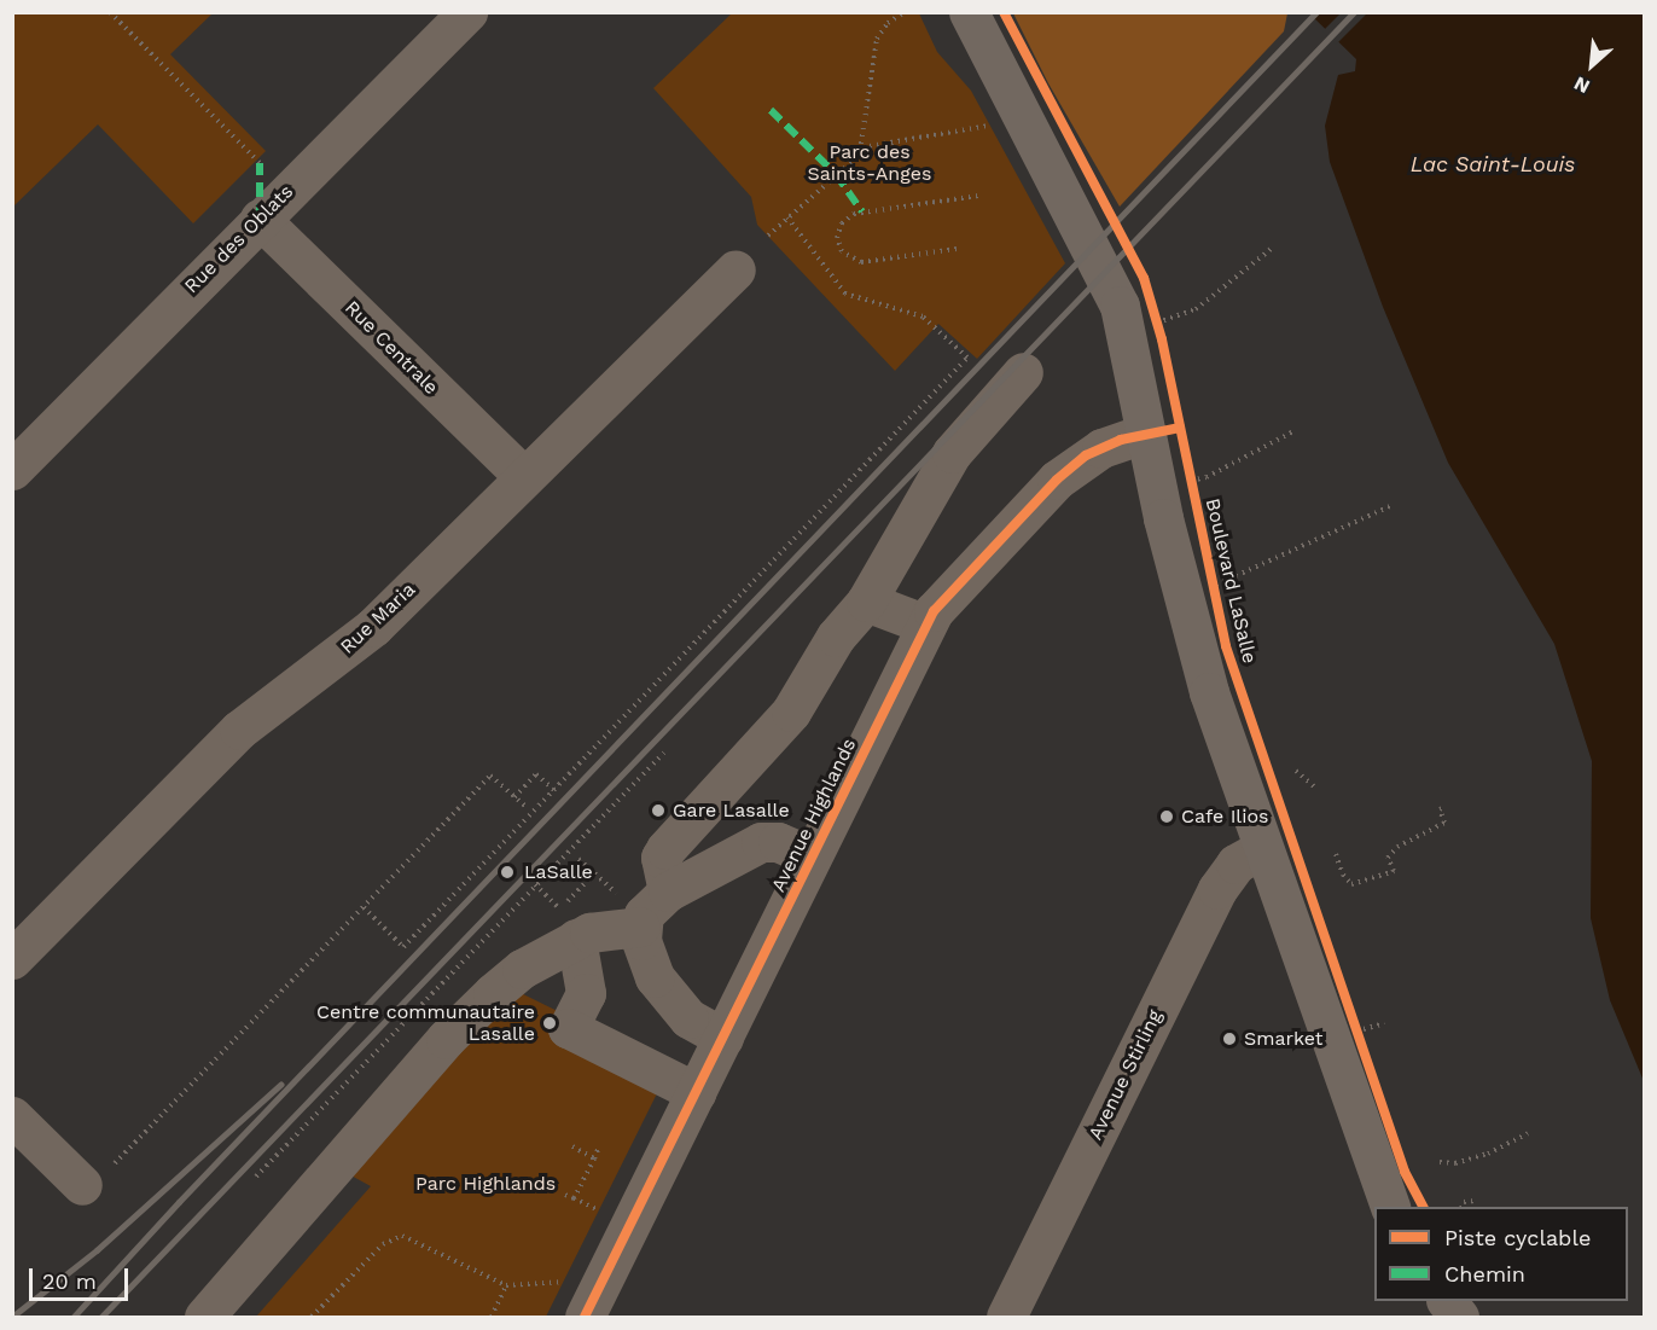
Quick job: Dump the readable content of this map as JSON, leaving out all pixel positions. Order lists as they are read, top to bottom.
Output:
{
  "streets": {
    "street": [
      "Rue des Oblats",
      "Rue Centrale",
      "Rue Maria",
      "Avenue Highlands",
      "Avenue Stirling"
    ],
    "cycle path": ["Boulevard LaSalle"]
  },
  "crossings": [
    ["Rue des Oblats", "Rue Centrale"],
    ["Rue Centrale", "Rue Maria"]
  ],
  "water": ["Lac Saint-Louis"],
  "parks": ["Parc des Saints-Anges", "Parc Highlands"],
  "places": [
    "Gare Lasalle",
    "Cafe Ilios",
    "LaSalle",
    "Centre communautaire Lasalle",
    "Smarket"
  ],
  "legend": ["Piste cyclable", "Chemin"],
  "scale_bar": "20 m",
  "north": "bottom left"
}
